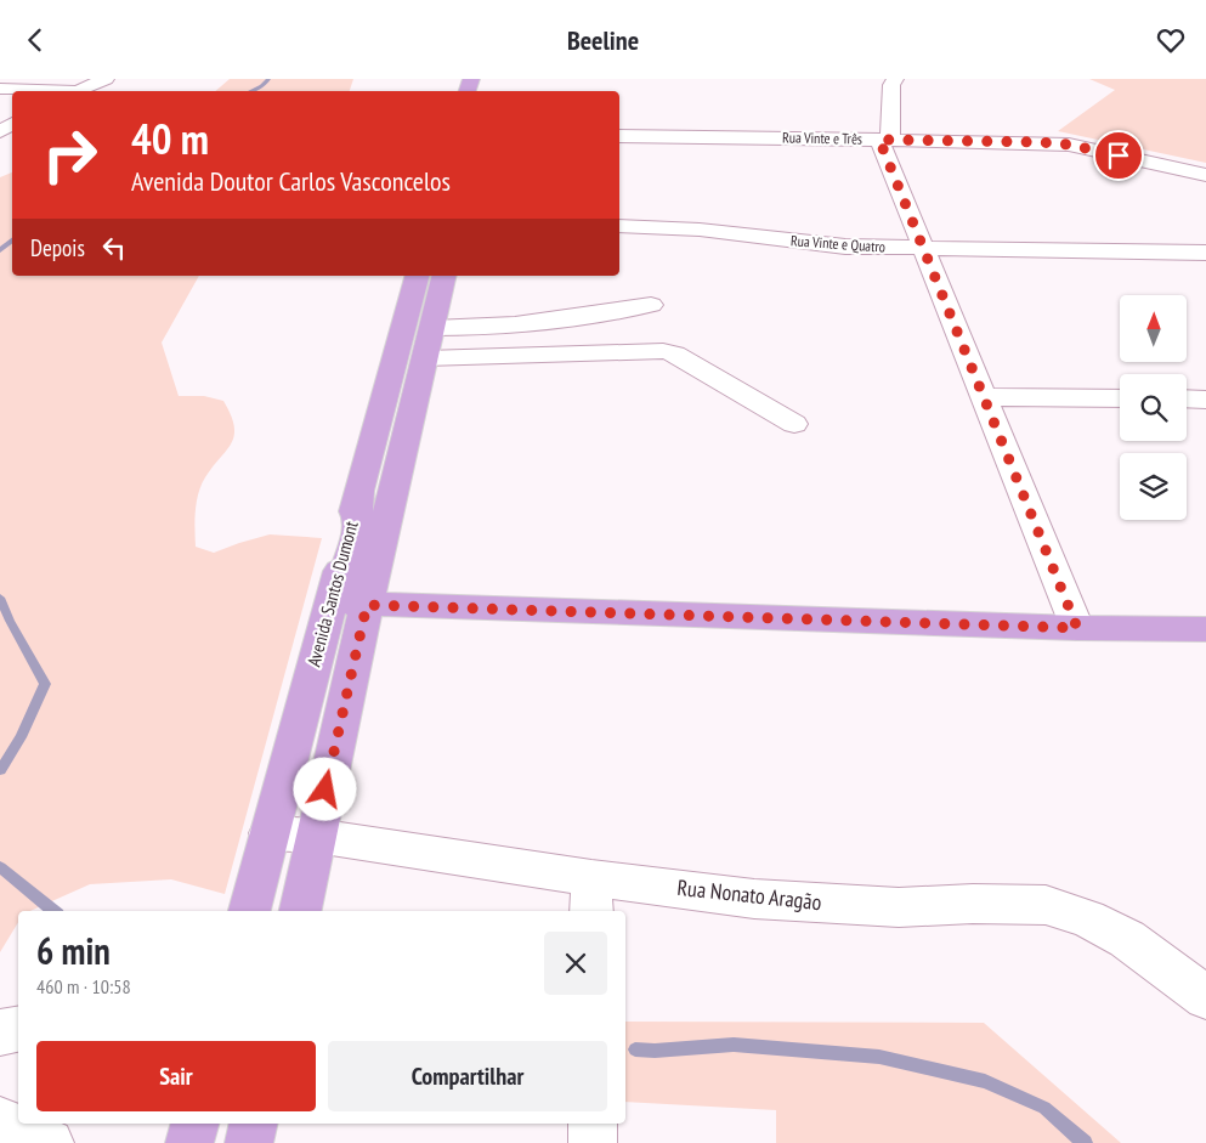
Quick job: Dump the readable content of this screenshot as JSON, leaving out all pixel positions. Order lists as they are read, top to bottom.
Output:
{
  "streets": {
    "main road": ["Avenida Santos Dumont"],
    "street": ["Rua Vinte e Três", "Rua Vinte e Quatro", "Rua Nonato Aragão"]
  },
  "crossings": [
    ["Avenida Santos Dumont", "Rua Nonato Aragão"]
  ],
  "north": "top",
  "page": {
    "header": "Beeline",
    "turn": ["40 m", "Avenida Doutor Carlos Vasconcelos"],
    "then": "Depois",
    "heading": ["6 min", "460 m · 10:58"],
    "buttons": ["Sair", "Compartilhar"]
  }
}
